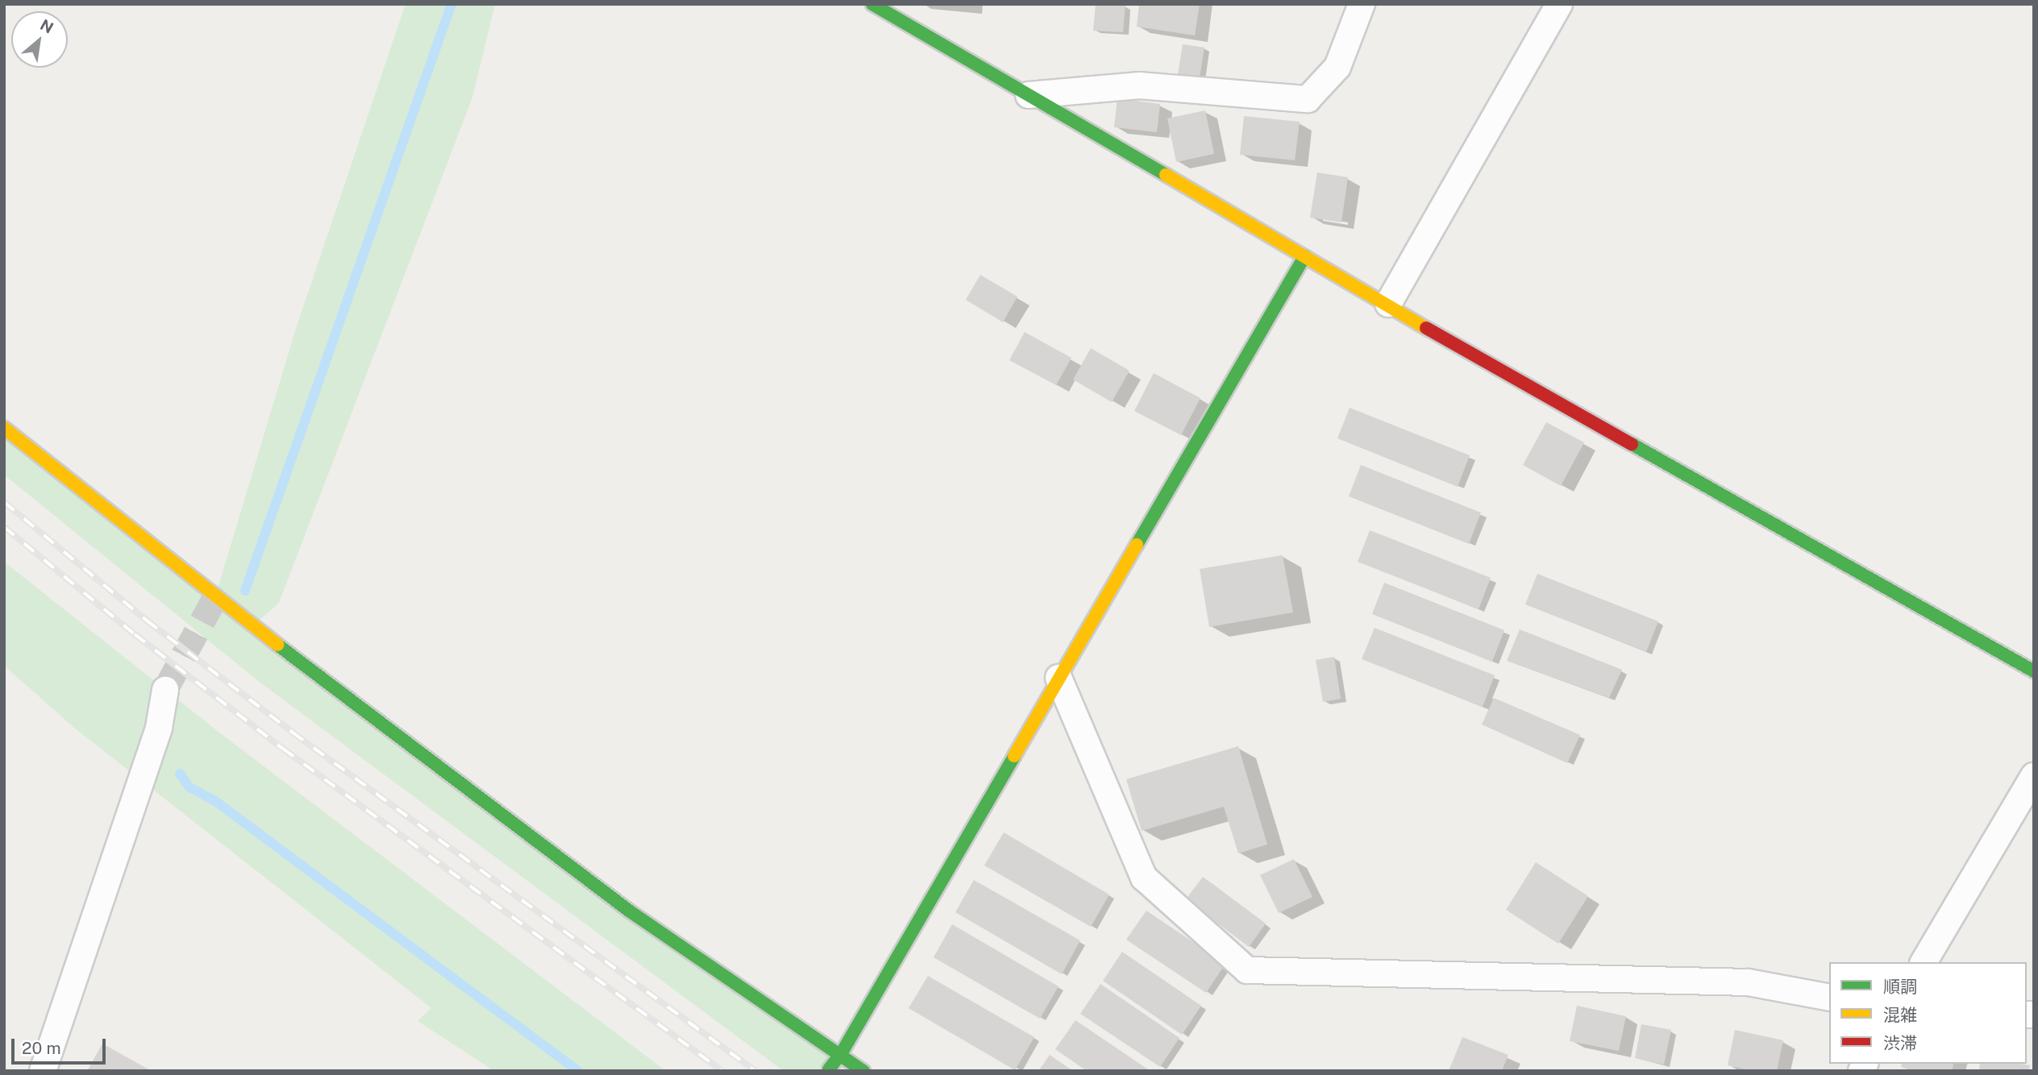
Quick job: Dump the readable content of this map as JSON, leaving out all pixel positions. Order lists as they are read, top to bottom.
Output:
{
  "legend": ["順調", "混雑", "渋滞"],
  "scale_bar": "20 m",
  "north": "top right"
}
